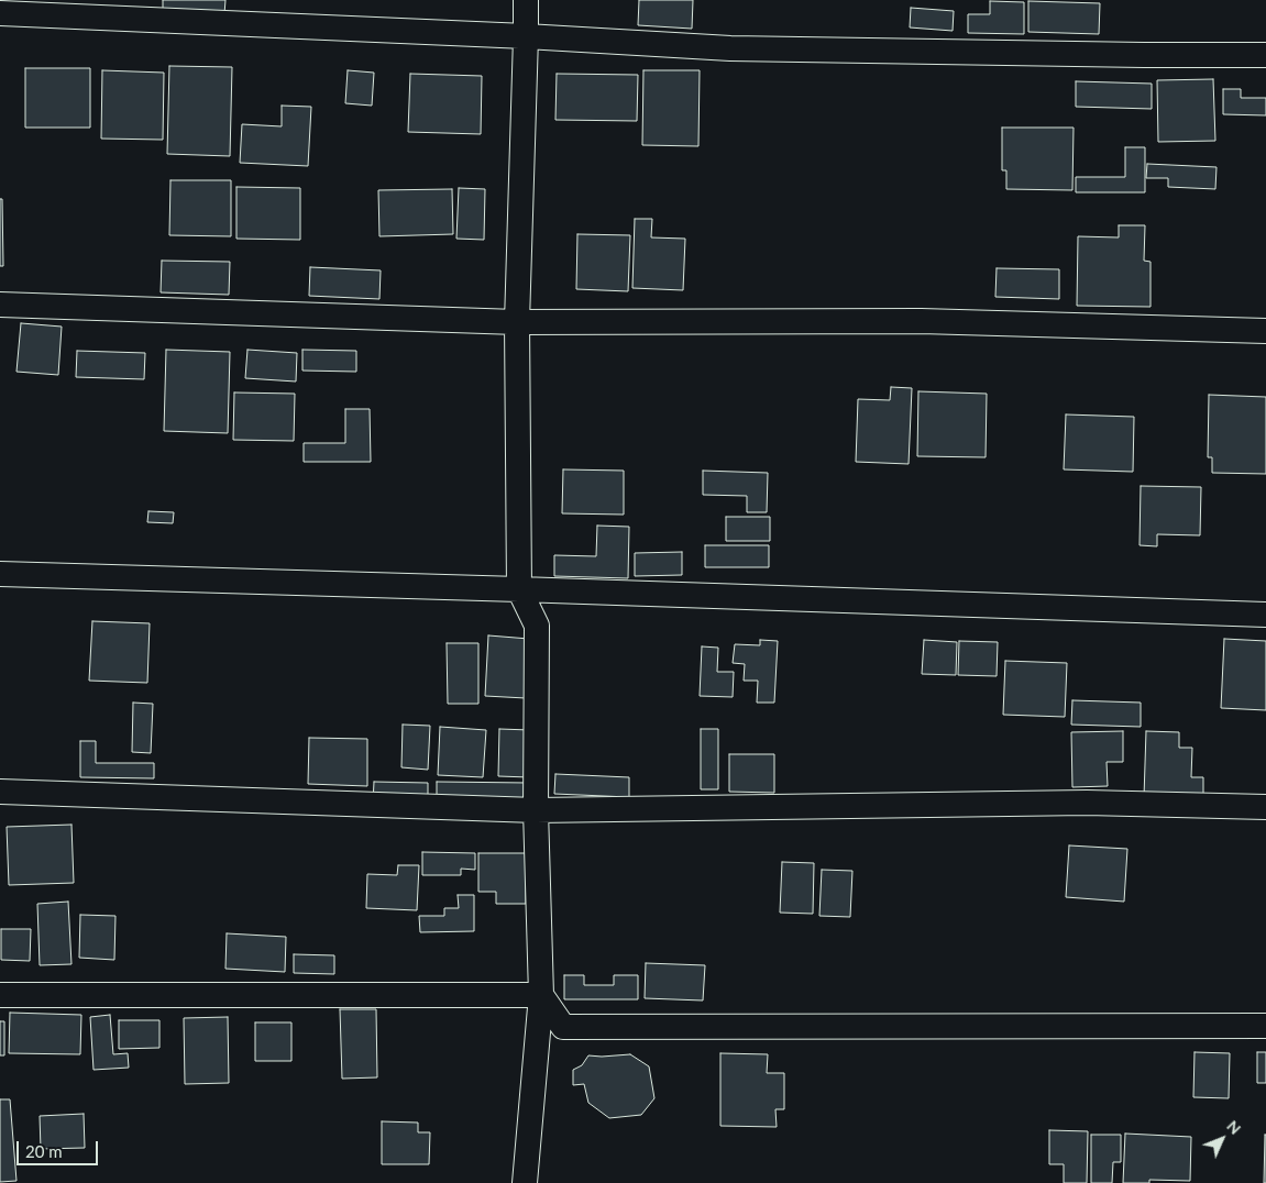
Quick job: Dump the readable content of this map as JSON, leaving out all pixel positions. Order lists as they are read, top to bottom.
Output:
{
  "scale_bar": "20 m",
  "north": "top right"
}
